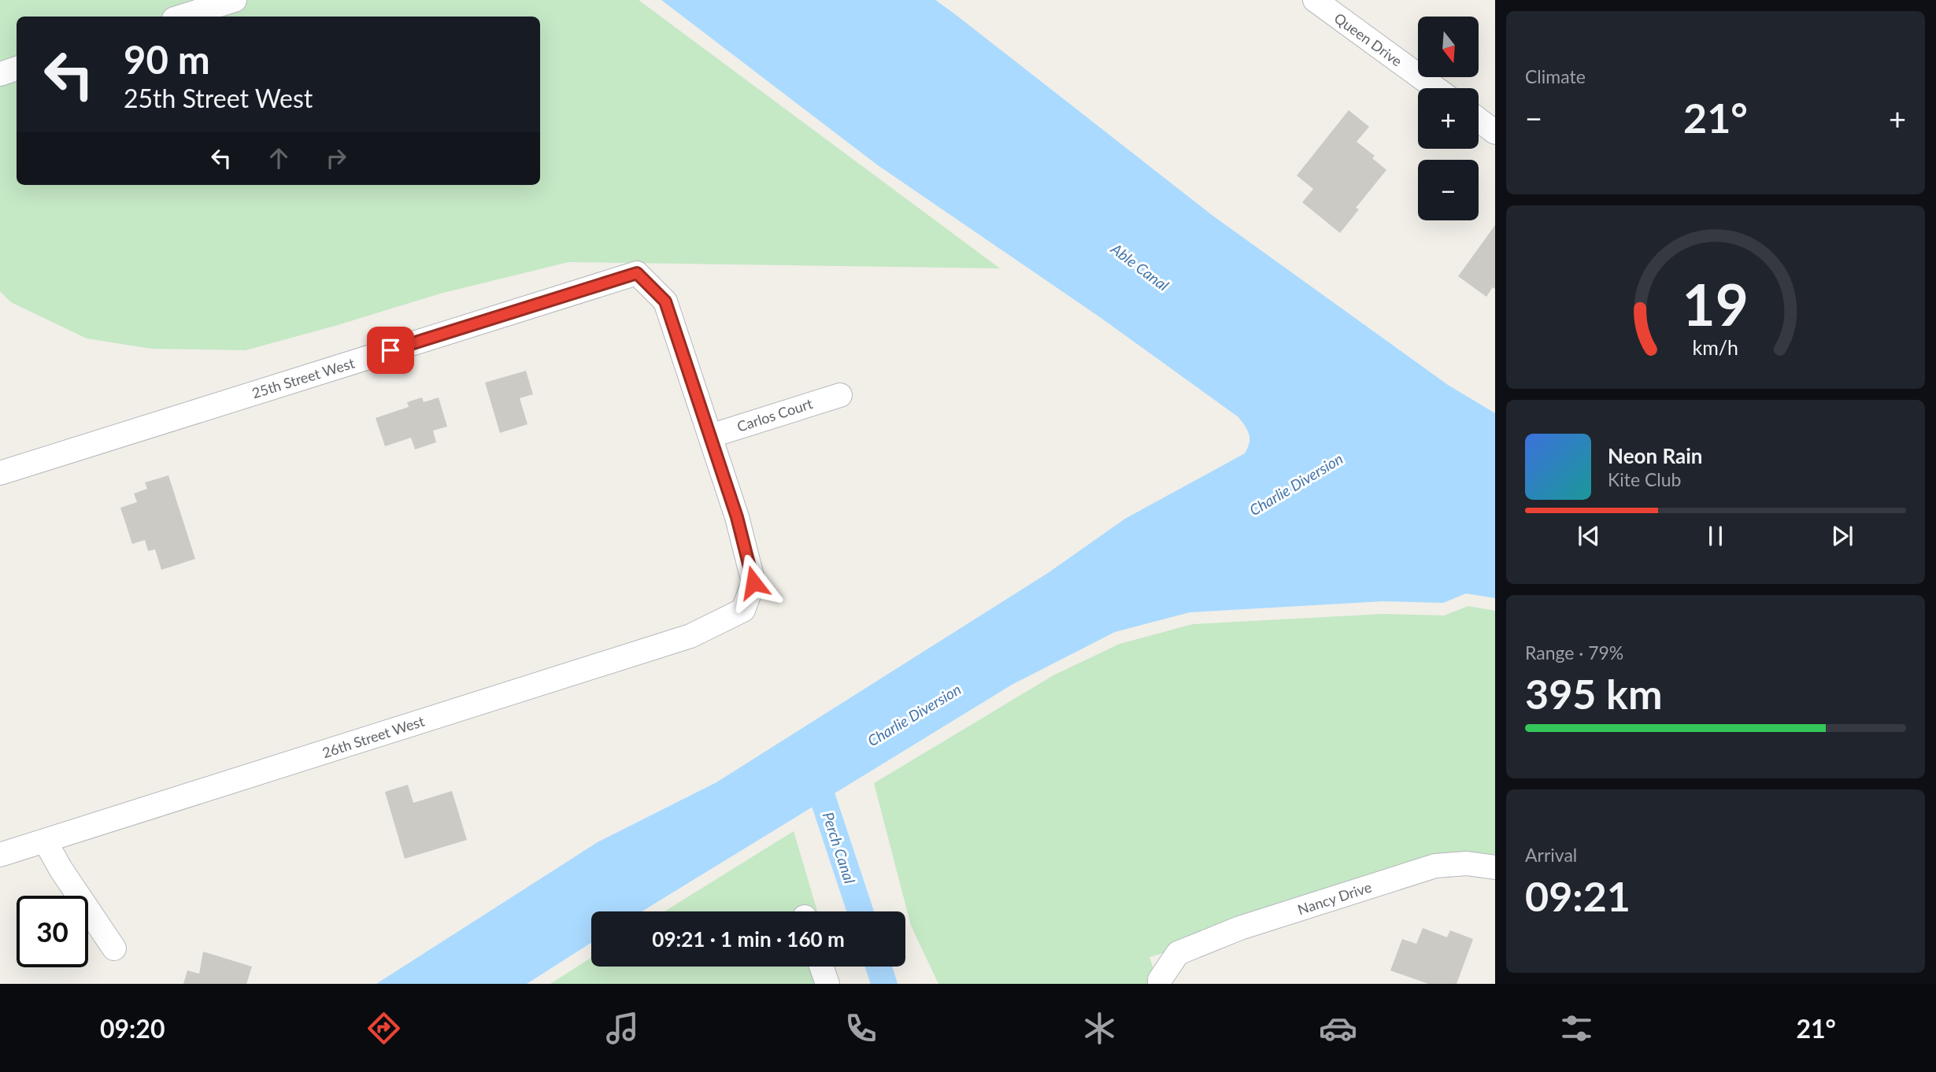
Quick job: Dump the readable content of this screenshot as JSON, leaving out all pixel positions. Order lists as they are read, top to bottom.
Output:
{
  "streets": {
    "street": [
      "Queen Drive",
      "25th Street West",
      "Carlos Court",
      "26th Street West",
      "Nancy Drive"
    ]
  },
  "crossings": [
    ["25th Street West", "Carlos Court"],
    ["25th Street West", "26th Street West"],
    ["Carlos Court", "26th Street West"]
  ],
  "water": ["Able Canal", "Charlie Diversion", "Perch Canal"],
  "north": "bottom",
  "page": {
    "tile": [
      "Climate",
      ["Range · 79%", "395 km"],
      ["Arrival", "09:21"]
    ],
    "map_buttons": ["+", "−"],
    "turn": ["90 m", "25th Street West"],
    "heat": ["−", "21°", "+"],
    "song": ["Neon Rain", "Kite Club"],
    "limit": "30",
    "trip": "09:21 · 1 min · 160 m",
    "tabs": ["09:20", "21°"],
    "gauge": ["19", "km/h"]
  }
}
